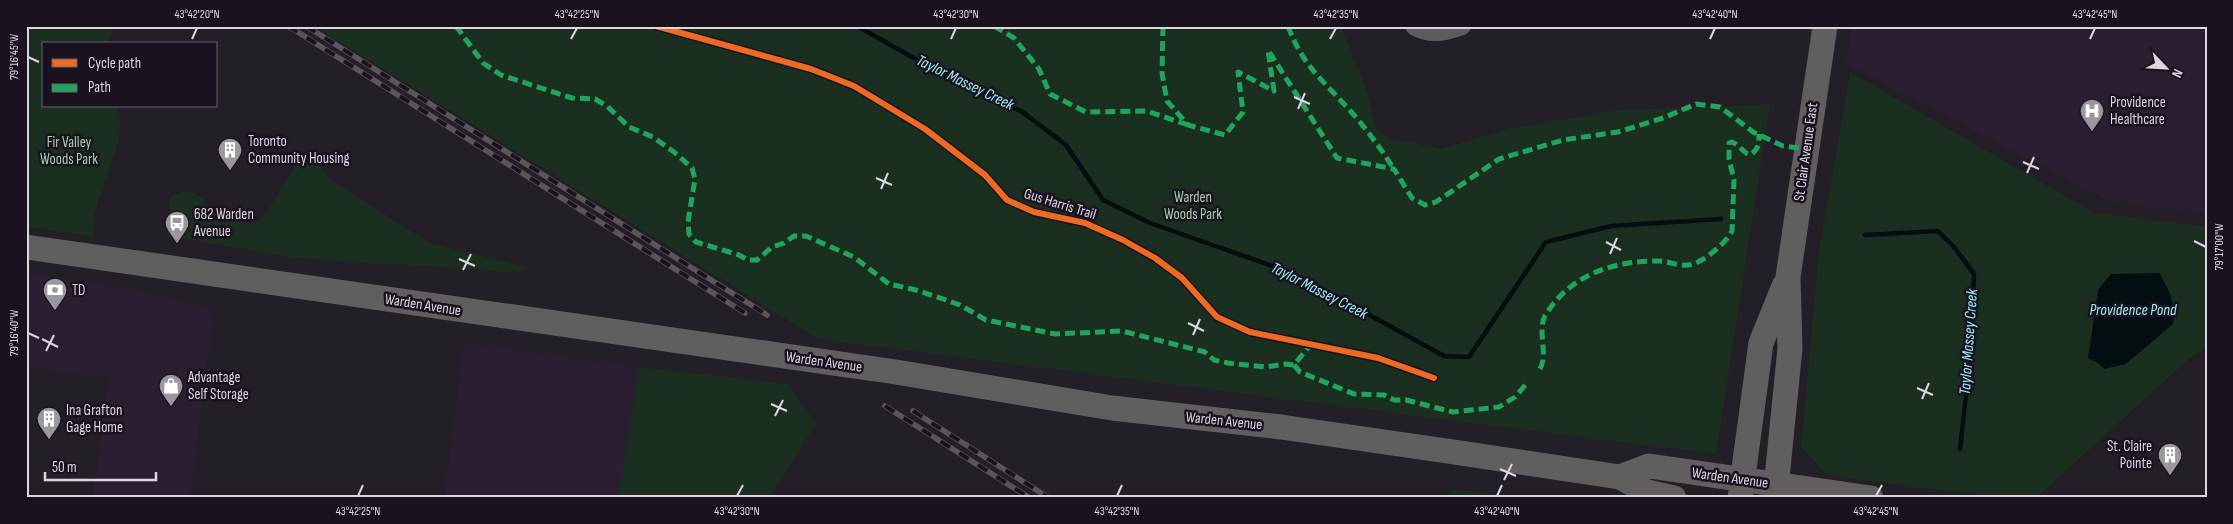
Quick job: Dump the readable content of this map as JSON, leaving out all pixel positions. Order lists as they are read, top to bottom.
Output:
{
  "streets": {
    "main road": ["St Clair Avenue East", "Warden Avenue"],
    "cycle path": ["Gus Harris Trail"]
  },
  "crossings": [
    ["St Clair Avenue East", "Warden Avenue"]
  ],
  "water": ["Taylor Massey Creek", "Providence Pond"],
  "parks": ["Fir Valley Woods Park", "Warden Woods Park"],
  "places": {
    "hospital": ["Providence Healthcare"],
    "building": ["Toronto Community Housing", "Ina Grafton Gage Home", "St. Claire Pointe"],
    "bus stop": ["682 Warden Avenue"],
    "bank": ["TD"],
    "shop": ["Advantage Self Storage"]
  },
  "legend": ["Cycle path", "Path"],
  "scale_bar": "50 m",
  "north": "bottom right",
  "coordinates": [
    "43°42'20\"N",
    "43°42'25\"N",
    "43°42'30\"N",
    "43°42'35\"N",
    "43°42'40\"N",
    "43°42'45\"N",
    "79°16'45\"W",
    "79°17'00\"W",
    "79°16'40\"W"
  ]
}
